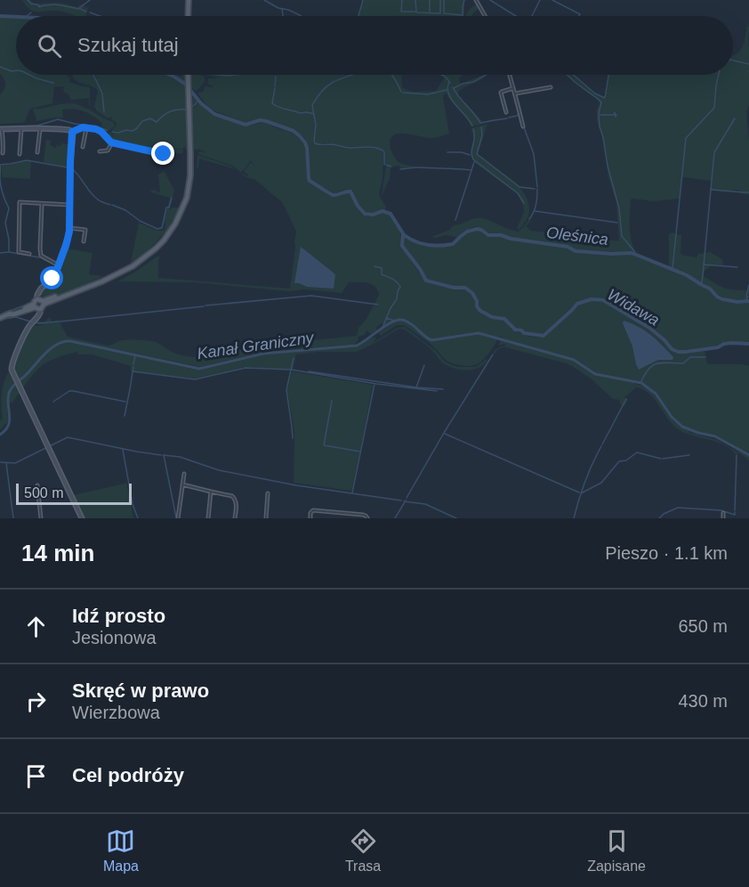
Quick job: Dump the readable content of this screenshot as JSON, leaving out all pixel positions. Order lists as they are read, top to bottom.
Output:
{
  "water": ["Oleśnica", "Widawa", "Kanał Graniczny"],
  "scale_bar": "500 m",
  "page": {
    "search": "Szukaj tutaj",
    "scale": "500 m",
    "heading": ["14 min", "Pieszo · 1.1 km"],
    "list": [
      ["Idź prosto", "Jesionowa", "650 m"],
      ["Skręć w prawo", "Wierzbowa", "430 m"],
      "Cel podróży"
    ],
    "nav": ["Mapa", "Trasa", "Zapisane"]
  }
}
